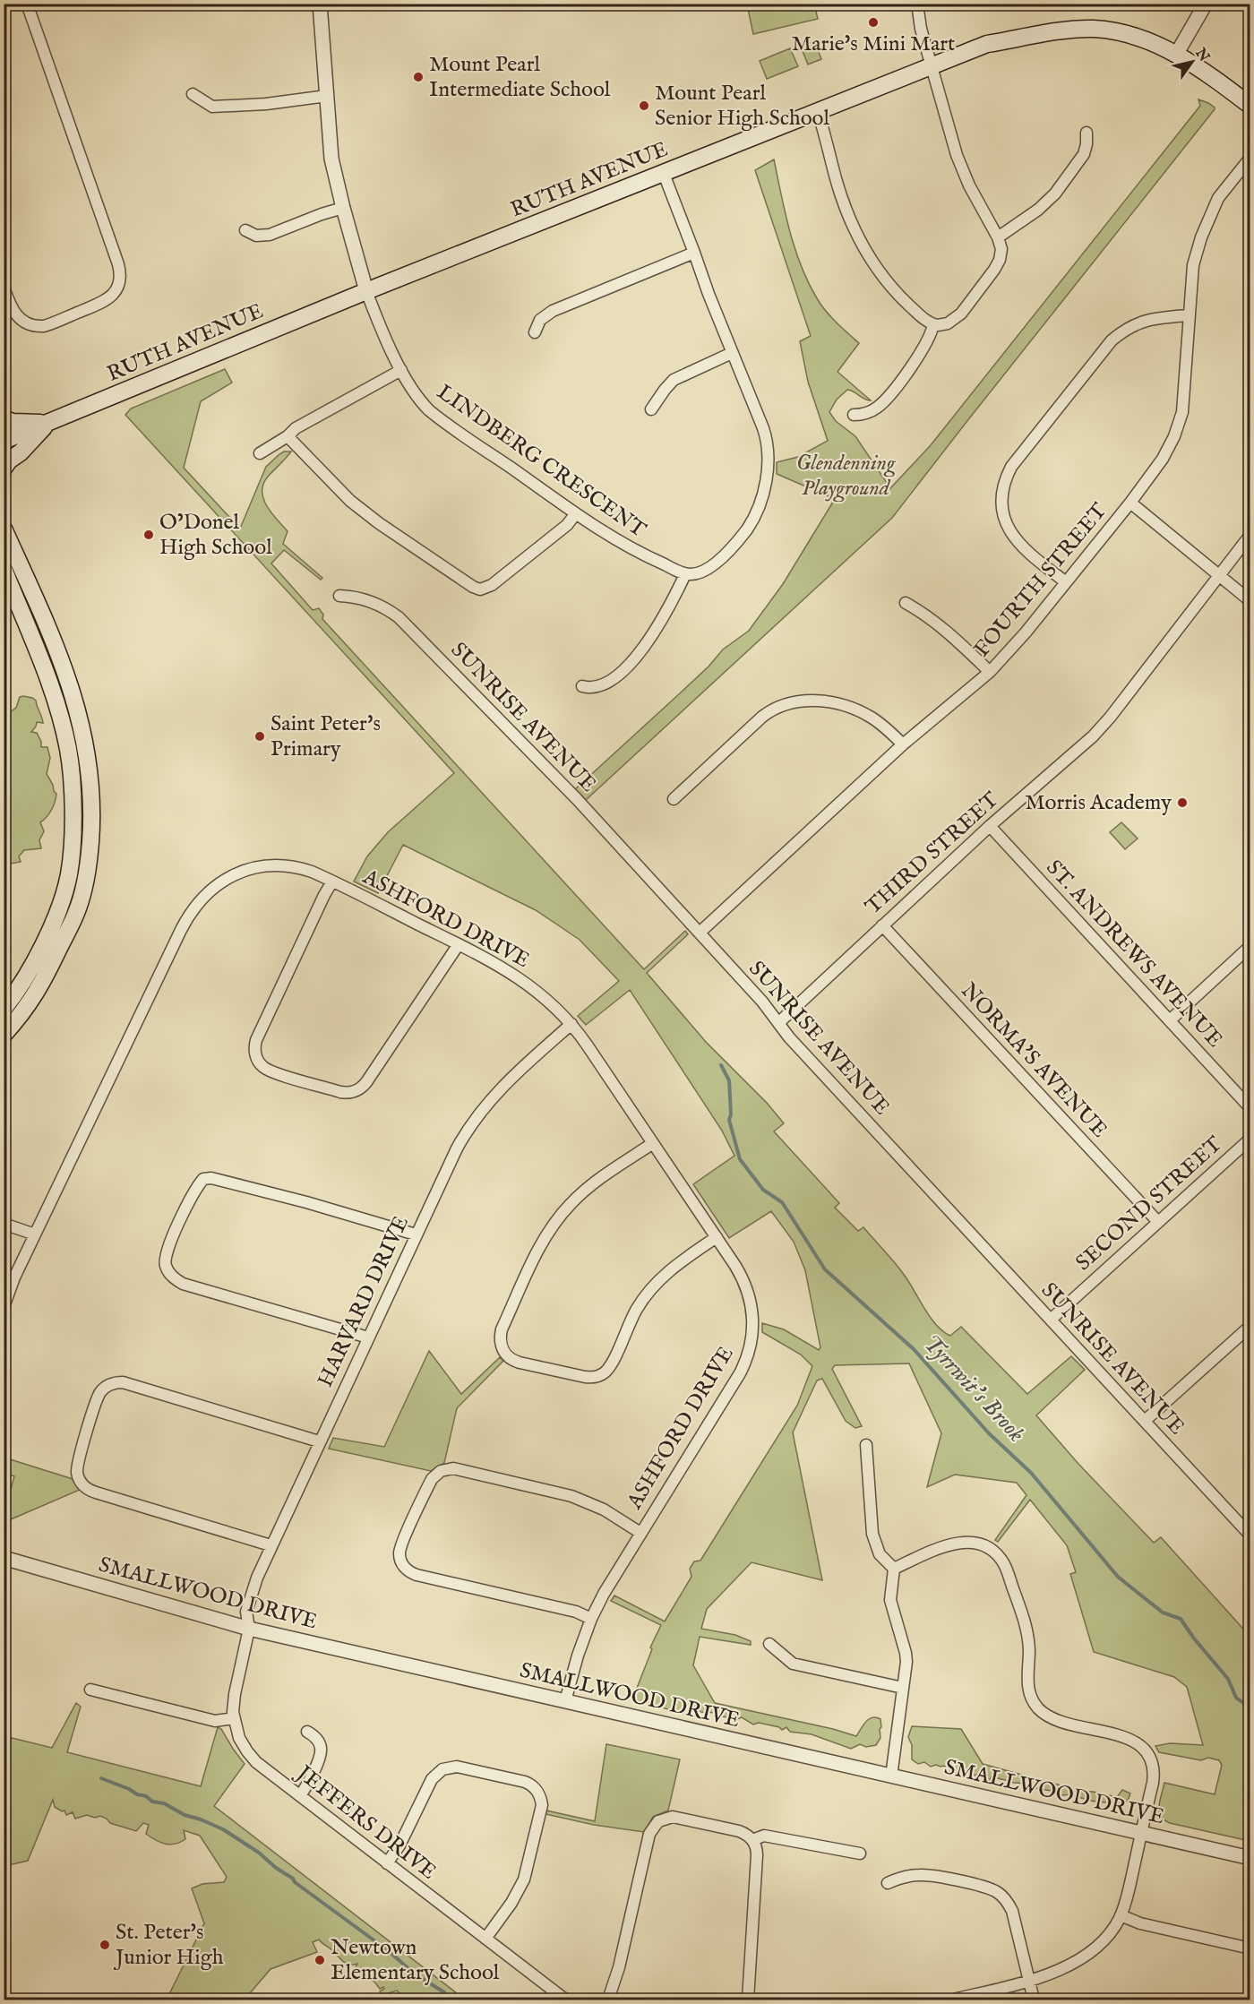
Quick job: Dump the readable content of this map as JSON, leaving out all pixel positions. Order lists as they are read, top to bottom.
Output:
{
  "streets": {
    "main road": ["RUTH AVENUE"],
    "street": [
      "LINDBERG CRESCENT",
      "FOURTH STREET",
      "SUNRISE AVENUE",
      "THIRD STREET",
      "ASHFORD DRIVE",
      "ST. ANDREWS AVENUE",
      "NORMA'S AVENUE",
      "SECOND STREET",
      "HARVARD DRIVE",
      "SMALLWOOD DRIVE",
      "JEFFERS DRIVE"
    ]
  },
  "crossings": [
    ["RUTH AVENUE", "LINDBERG CRESCENT"],
    ["FOURTH STREET", "SUNRISE AVENUE"],
    ["SUNRISE AVENUE", "THIRD STREET"],
    ["SUNRISE AVENUE", "SECOND STREET"],
    ["THIRD STREET", "ST. ANDREWS AVENUE"],
    ["THIRD STREET", "NORMA'S AVENUE"],
    ["ASHFORD DRIVE", "HARVARD DRIVE"],
    ["ASHFORD DRIVE", "SMALLWOOD DRIVE"],
    ["NORMA'S AVENUE", "SECOND STREET"],
    ["HARVARD DRIVE", "SMALLWOOD DRIVE"],
    ["HARVARD DRIVE", "JEFFERS DRIVE"],
    ["SMALLWOOD DRIVE", "JEFFERS DRIVE"]
  ],
  "water": ["Tyrrwit's Brook"],
  "parks": ["Glendenning Playground"],
  "places": [
    "Marie's Mini Mart",
    "Mount Pearl Intermediate School",
    "Mount Pearl Senior High School",
    "O’Donel High School",
    "Saint Peter's Primary",
    "Morris Academy",
    "St. Peter's Junior High",
    "Newtown Elementary School"
  ],
  "north": "top right"
}
